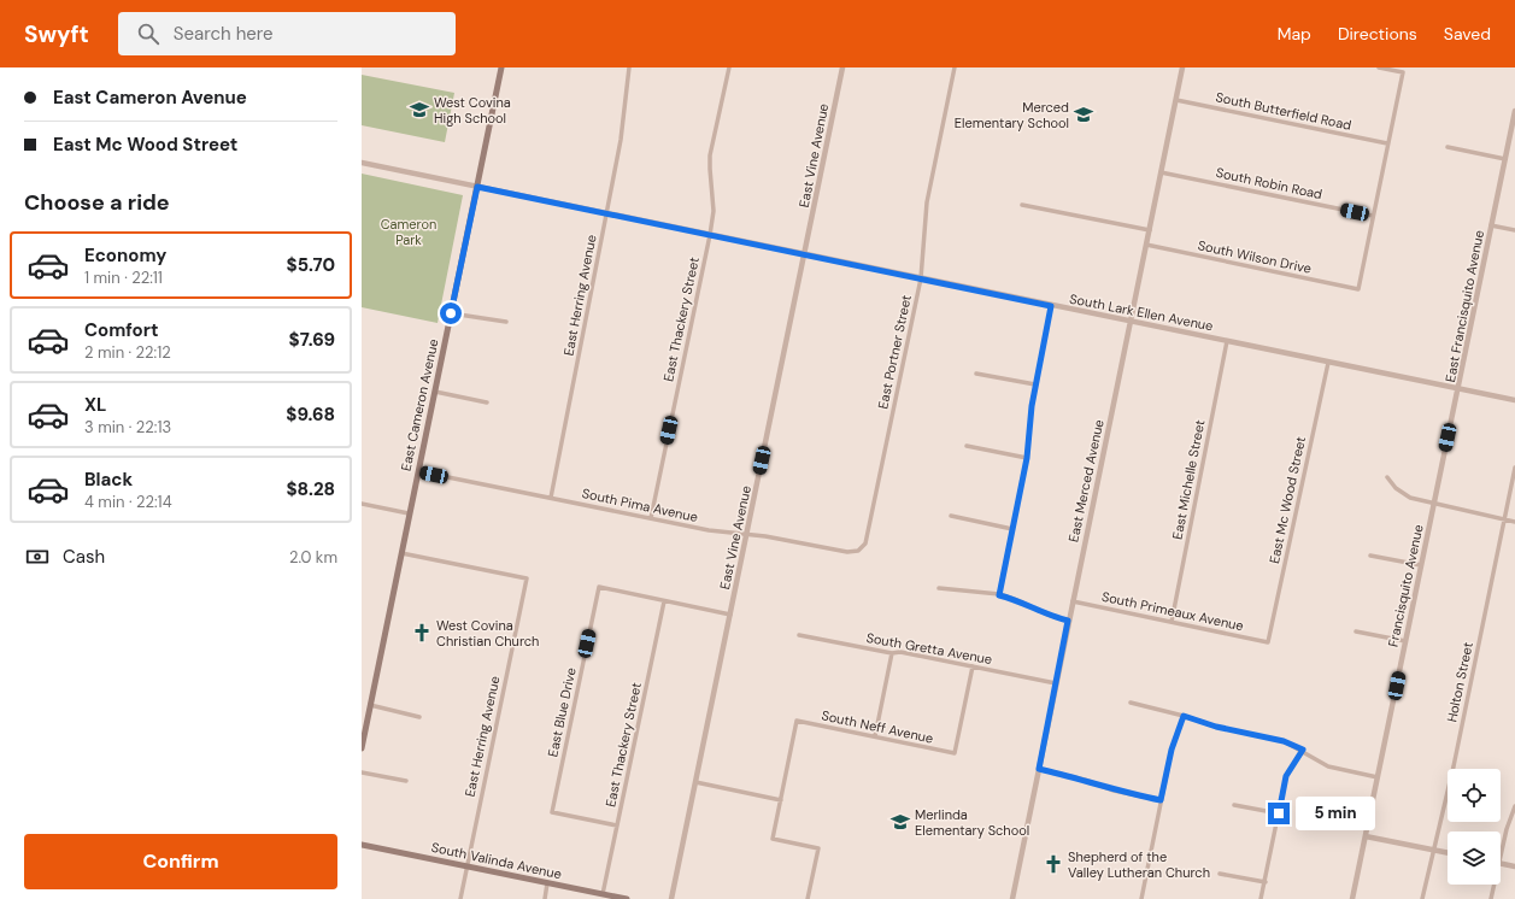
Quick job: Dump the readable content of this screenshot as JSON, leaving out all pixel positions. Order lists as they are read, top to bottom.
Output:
{
  "streets": {
    "main road": ["East Cameron Avenue", "South Valinda Avenue"],
    "street": [
      "South Butterfield Road",
      "East Vine Avenue",
      "South Robin Road",
      "South Wilson Drive",
      "East Herring Avenue",
      "East Francisquito Avenue",
      "South Lark Ellen Avenue",
      "East Thackery Street",
      "East Portner Street",
      "East Michelle Street",
      "East Merced Avenue",
      "East Mc Wood Street",
      "South Pima Avenue",
      "Francisquito Avenue",
      "South Primeaux Avenue",
      "South Gretta Avenue",
      "Holton Street",
      "East Blue Drive",
      "South Neff Avenue"
    ]
  },
  "crossings": [
    ["South Butterfield Road", "East Merced Avenue"],
    ["East Vine Avenue", "South Lark Ellen Avenue"],
    ["East Vine Avenue", "South Pima Avenue"],
    ["South Robin Road", "South Wilson Drive"],
    ["South Robin Road", "East Merced Avenue"],
    ["South Wilson Drive", "East Merced Avenue"],
    ["East Herring Avenue", "South Lark Ellen Avenue"],
    ["East Herring Avenue", "East Cameron Avenue"],
    ["East Herring Avenue", "South Pima Avenue"],
    ["East Herring Avenue", "South Valinda Avenue"],
    ["East Francisquito Avenue", "South Lark Ellen Avenue"],
    ["East Francisquito Avenue", "Francisquito Avenue"],
    ["South Lark Ellen Avenue", "East Thackery Street"],
    ["South Lark Ellen Avenue", "East Portner Street"],
    ["South Lark Ellen Avenue", "East Cameron Avenue"],
    ["South Lark Ellen Avenue", "East Michelle Street"],
    ["South Lark Ellen Avenue", "East Merced Avenue"],
    ["South Lark Ellen Avenue", "East Mc Wood Street"],
    ["East Thackery Street", "South Pima Avenue"],
    ["East Thackery Street", "East Blue Drive"],
    ["East Thackery Street", "South Valinda Avenue"],
    ["East Portner Street", "South Pima Avenue"],
    ["East Cameron Avenue", "South Pima Avenue"],
    ["East Michelle Street", "South Primeaux Avenue"],
    ["East Merced Avenue", "South Primeaux Avenue"],
    ["East Merced Avenue", "South Gretta Avenue"],
    ["East Mc Wood Street", "South Primeaux Avenue"],
    ["South Gretta Avenue", "South Neff Avenue"]
  ],
  "parks": ["Cameron Park"],
  "places": {
    "school or university": ["West Covina High School", "Merced Elementary School", "Merlinda Elementary School"],
    "church": ["West Covina Christian Church", "Shepherd of the Valley Lutheran Church"]
  },
  "page": {
    "header": "Swyft",
    "search": "Search here",
    "nav": ["Map", "Directions", "Saved"],
    "banner": ["East Cameron Avenue", "East Mc Wood Street"],
    "heading": "Choose a ride",
    "list": [
      {
        "name": "Economy",
        "note": "1 min · 22:11",
        "value": "$5.70"
      },
      {
        "name": "Comfort",
        "note": "2 min · 22:12",
        "value": "$7.69"
      },
      {
        "name": "XL",
        "note": "3 min · 22:13",
        "value": "$9.68"
      },
      {
        "name": "Black",
        "note": "4 min · 22:14",
        "value": "$8.28"
      }
    ],
    "pay": ["Cash", "2.0 km"],
    "bubble": "5 min",
    "buttons": "Confirm"
  }
}
